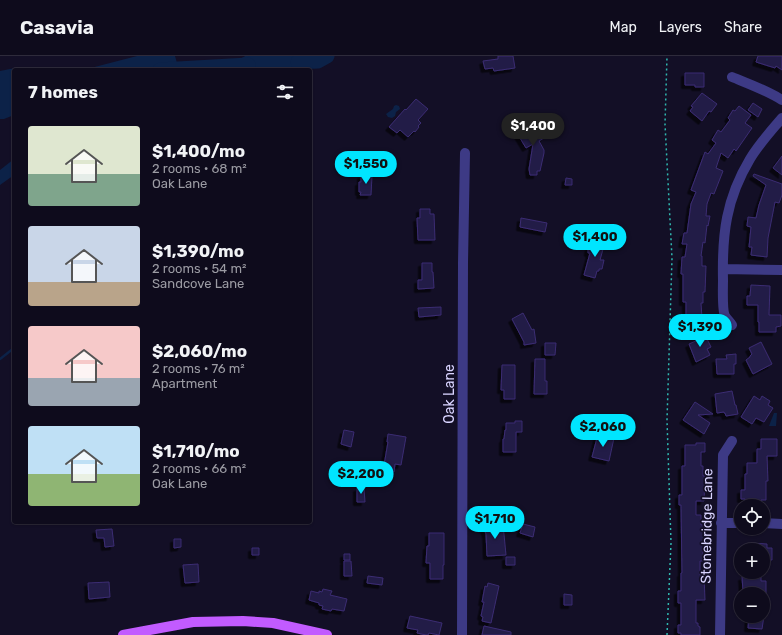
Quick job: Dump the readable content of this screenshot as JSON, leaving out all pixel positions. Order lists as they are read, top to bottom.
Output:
{
  "streets": {
    "street": ["Oak Lane", "Stonebridge Lane"]
  },
  "page": {
    "header": "Casavia",
    "nav": ["Map", "Layers", "Share"],
    "heading": "7 homes",
    "price": [
      "$1,400",
      "$1,550",
      "$1,400",
      "$1,390",
      "$2,060",
      "$2,200",
      "$1,710"
    ],
    "list": [
      {
        "name": "$1,400/mo",
        "note": "2 rooms · 68 m² · Oak Lane"
      },
      {
        "name": "$1,390/mo",
        "note": "2 rooms · 54 m² · Sandcove Lane"
      },
      {
        "name": "$2,060/mo",
        "note": "2 rooms · 76 m² · Apartment"
      },
      {
        "name": "$1,710/mo",
        "note": "2 rooms · 66 m² · Oak Lane"
      }
    ],
    "map_buttons": ["+", "−"]
  }
}
